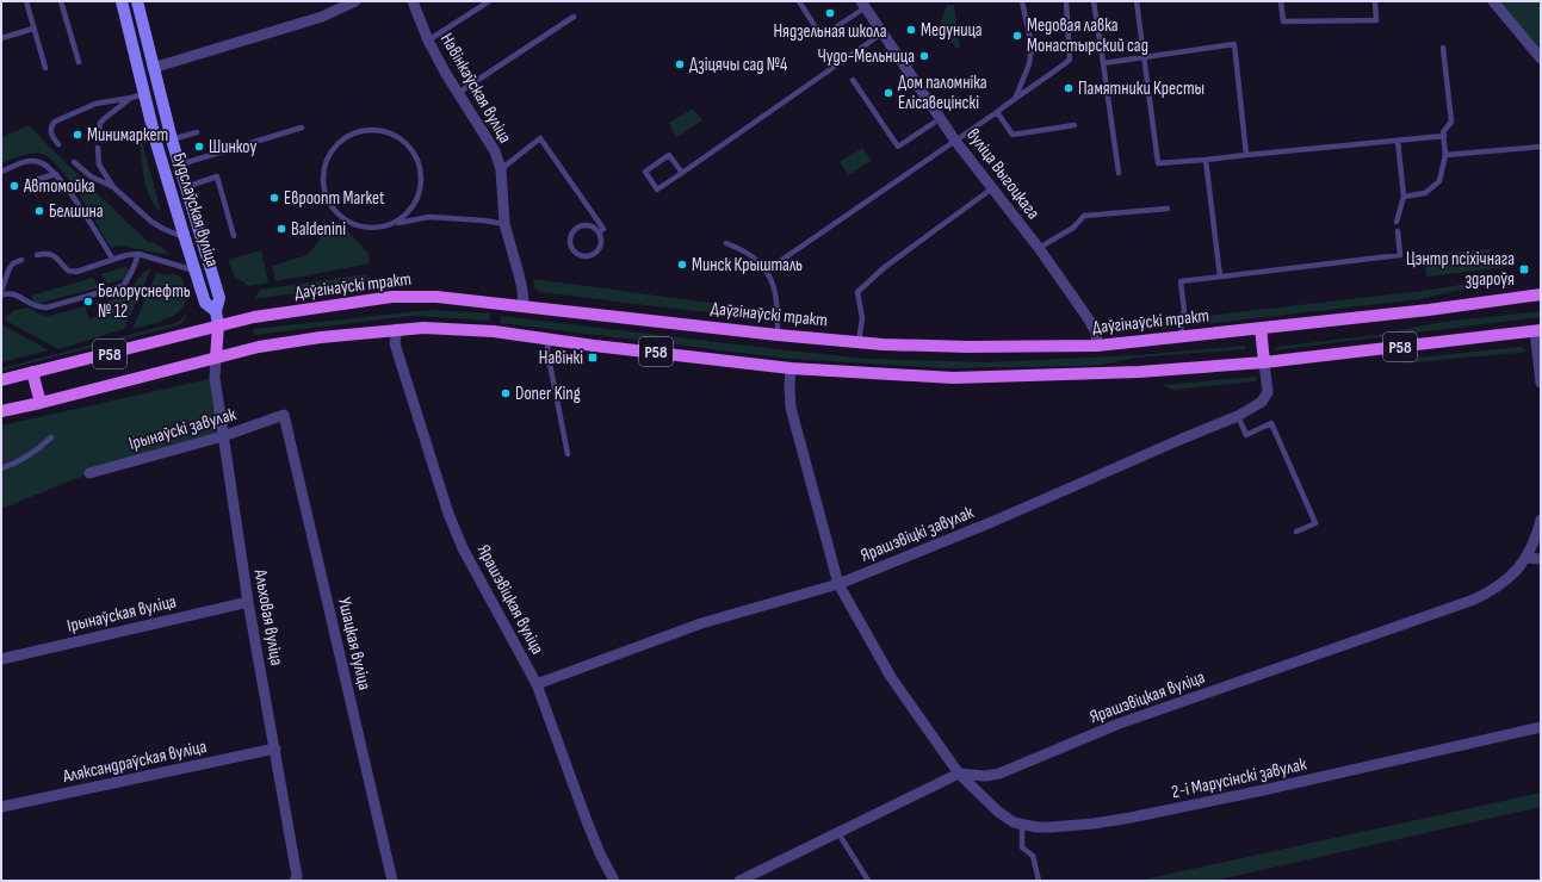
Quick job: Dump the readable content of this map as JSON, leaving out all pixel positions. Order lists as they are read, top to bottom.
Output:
{
  "streets": {
    "main road": ["Будслаўская вуліца", "Даўгінаўскі тракт", "Р58"],
    "street": [
      "Навінкаўская вуліца",
      "вуліца Выгоцкага",
      "Ірынаўскі завулак",
      "Ярашэвіцкі завулак",
      "Ярашэвіцкая вуліца",
      "Ірынаўская вуліца",
      "Альховая вуліца",
      "Ушацкая вуліца",
      "Аляксандраўская вуліца",
      "2-і Марусінскі завулак"
    ]
  },
  "crossings": [
    ["Навінкаўская вуліца", "Даўгінаўскі тракт"],
    ["вуліца Выгоцкага", "Даўгінаўскі тракт"],
    ["Будслаўская вуліца", "Даўгінаўскі тракт"],
    ["Р58", "Ярашэвіцкі завулак"],
    ["Р58", "Ярашэвіцкая вуліца"],
    ["Р58", "Альховая вуліца"],
    ["Р58", "2-і Марусінскі завулак"],
    ["Ірынаўскі завулак", "Альховая вуліца"],
    ["Ірынаўскі завулак", "Ушацкая вуліца"],
    ["Ярашэвіцкі завулак", "Ярашэвіцкая вуліца"],
    ["Ярашэвіцкі завулак", "2-і Марусінскі завулак"],
    ["Ярашэвіцкая вуліца", "2-і Марусінскі завулак"],
    ["Ірынаўская вуліца", "Альховая вуліца"],
    ["Альховая вуліца", "Аляксандраўская вуліца"]
  ],
  "places": {
    "other": [
      "Нядзельная школа",
      "Медуница",
      "Медовая лавка Монастырский сад",
      "Чудо-Мельница",
      "Дзіцячы сад №4",
      "Памятники Кресты",
      "Дом паломніка Елісавецінскі",
      "Минимаркет",
      "Шинкоу",
      "Автомойка",
      "Евроопт Market",
      "Белшина",
      "Baldenini",
      "Минск Крышталь",
      "Белоруснефть № 12",
      "Doner King"
    ],
    "transit": ["Цэнтр псіхічнага здароўя", "Навінкі"]
  }
}
